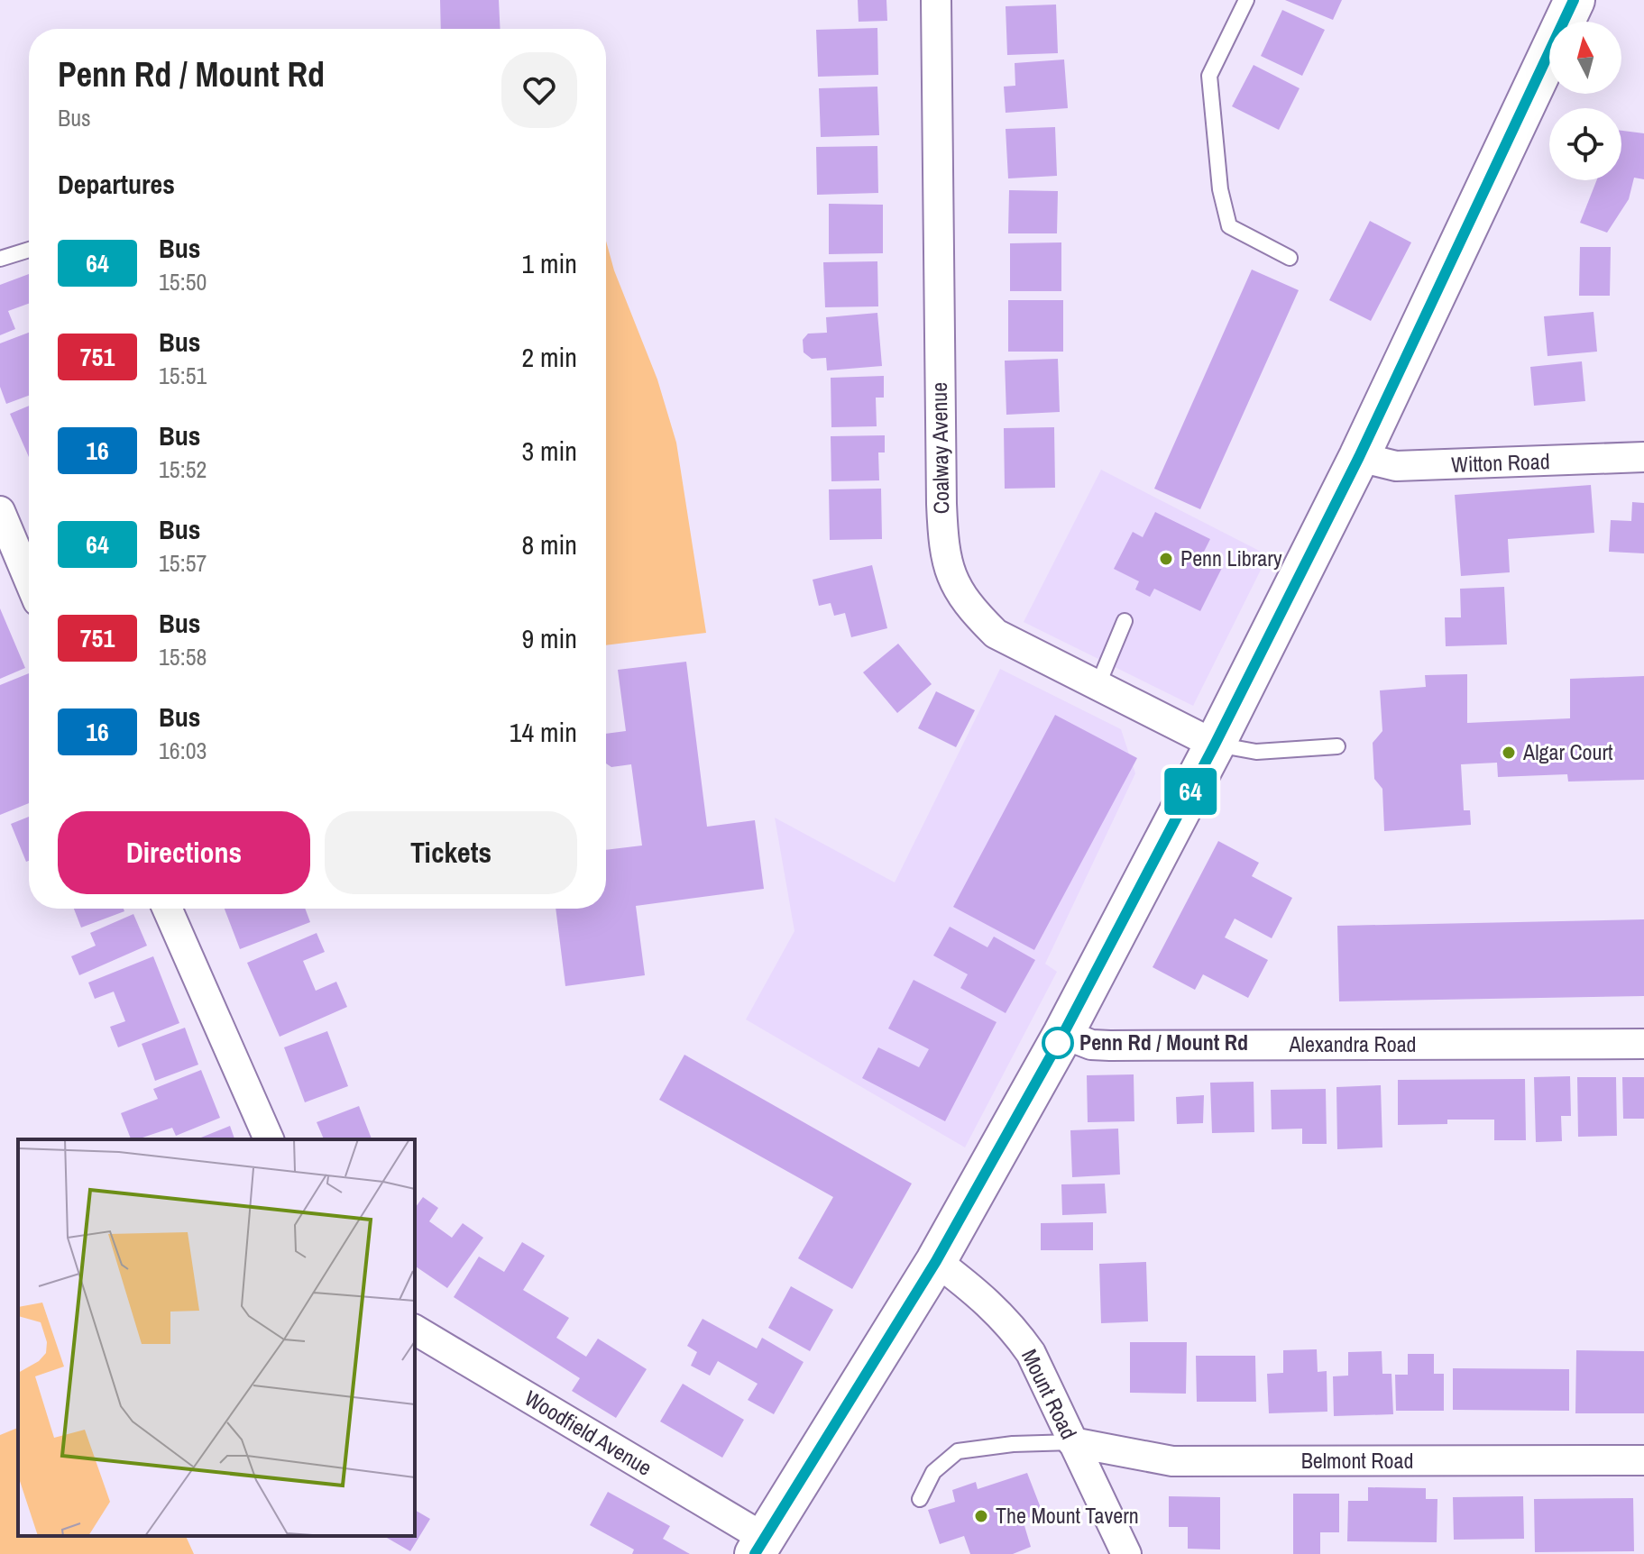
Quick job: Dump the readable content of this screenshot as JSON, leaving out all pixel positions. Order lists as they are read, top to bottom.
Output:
{
  "streets": {
    "street": [
      "Coalway Avenue",
      "Witton Road",
      "Alexandra Road",
      "Mount Road",
      "Woodfield Avenue",
      "Belmont Road"
    ]
  },
  "crossings": [
    ["Mount Road", "Belmont Road"]
  ],
  "places": [
    "Penn Library",
    "Algar Court",
    "Penn Rd / Mount Rd",
    "The Mount Tavern"
  ],
  "lines": ["bus line 64"],
  "north": "top",
  "page": {
    "on_map": "64",
    "heading": [
      ["Penn Rd / Mount Rd", "Bus"],
      "Departures"
    ],
    "list": [
      {
        "mark": "64",
        "name": "Bus",
        "note": "15:50",
        "value": "1 min"
      },
      {
        "mark": "751",
        "name": "Bus",
        "note": "15:51",
        "value": "2 min"
      },
      {
        "mark": "16",
        "name": "Bus",
        "note": "15:52",
        "value": "3 min"
      },
      {
        "mark": "64",
        "name": "Bus",
        "note": "15:57",
        "value": "8 min"
      },
      {
        "mark": "751",
        "name": "Bus",
        "note": "15:58",
        "value": "9 min"
      },
      {
        "mark": "16",
        "name": "Bus",
        "note": "16:03",
        "value": "14 min"
      }
    ],
    "buttons": ["Directions", "Tickets"]
  }
}
